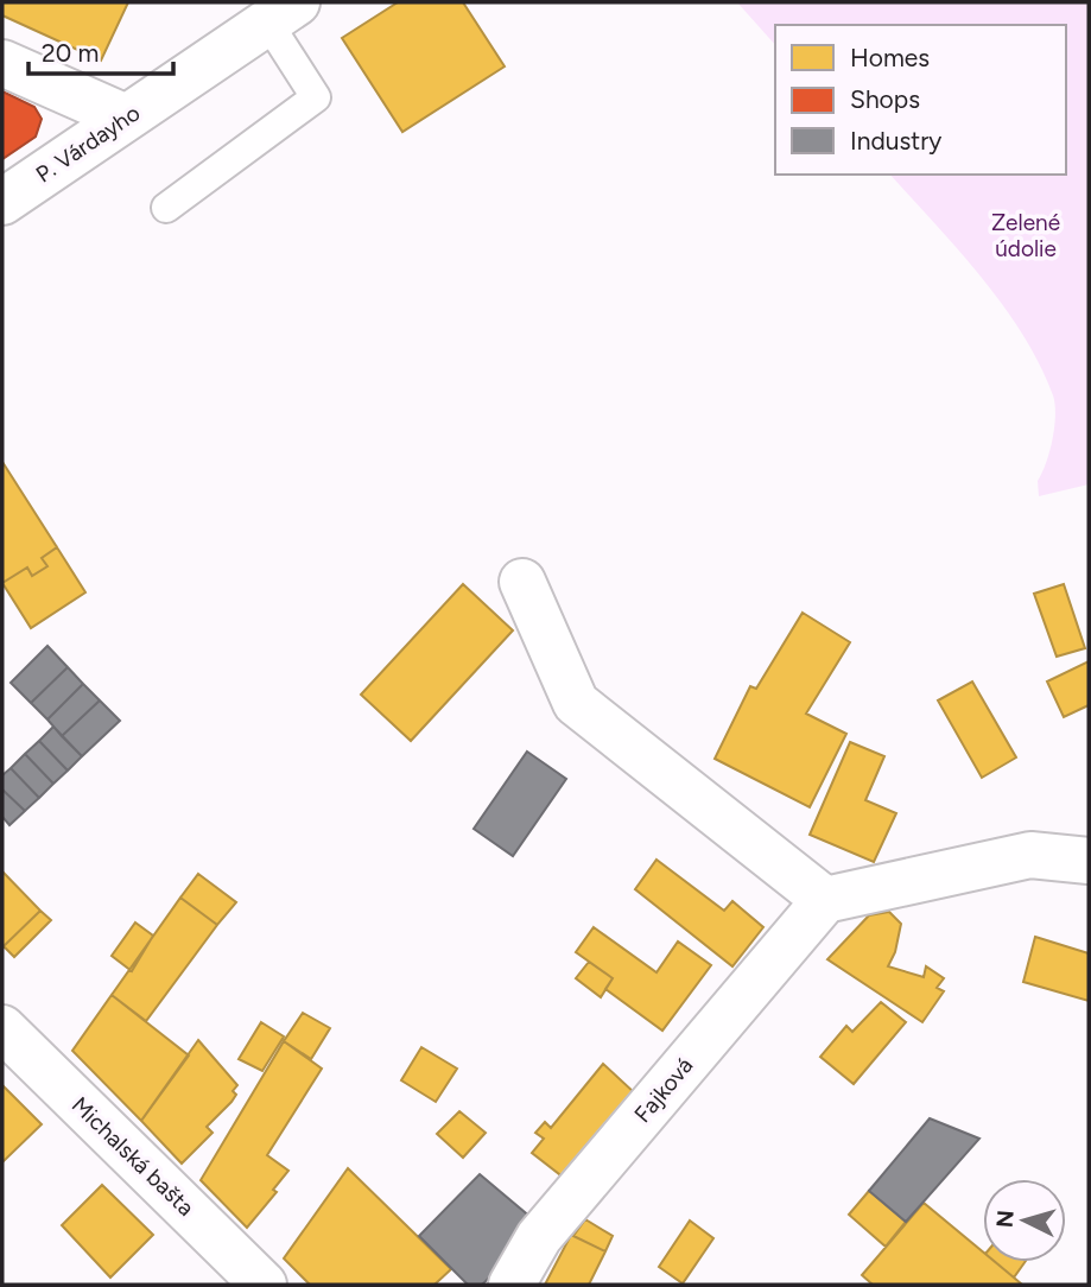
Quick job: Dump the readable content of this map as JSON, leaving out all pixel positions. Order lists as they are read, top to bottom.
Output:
{
  "streets": {
    "street": ["P. Várdayho", "Fajková", "Michalská bašta"]
  },
  "parks": ["Zelené údolie"],
  "legend": ["Homes", "Shops", "Industry"],
  "scale_bar": "20 m",
  "north": "left"
}
